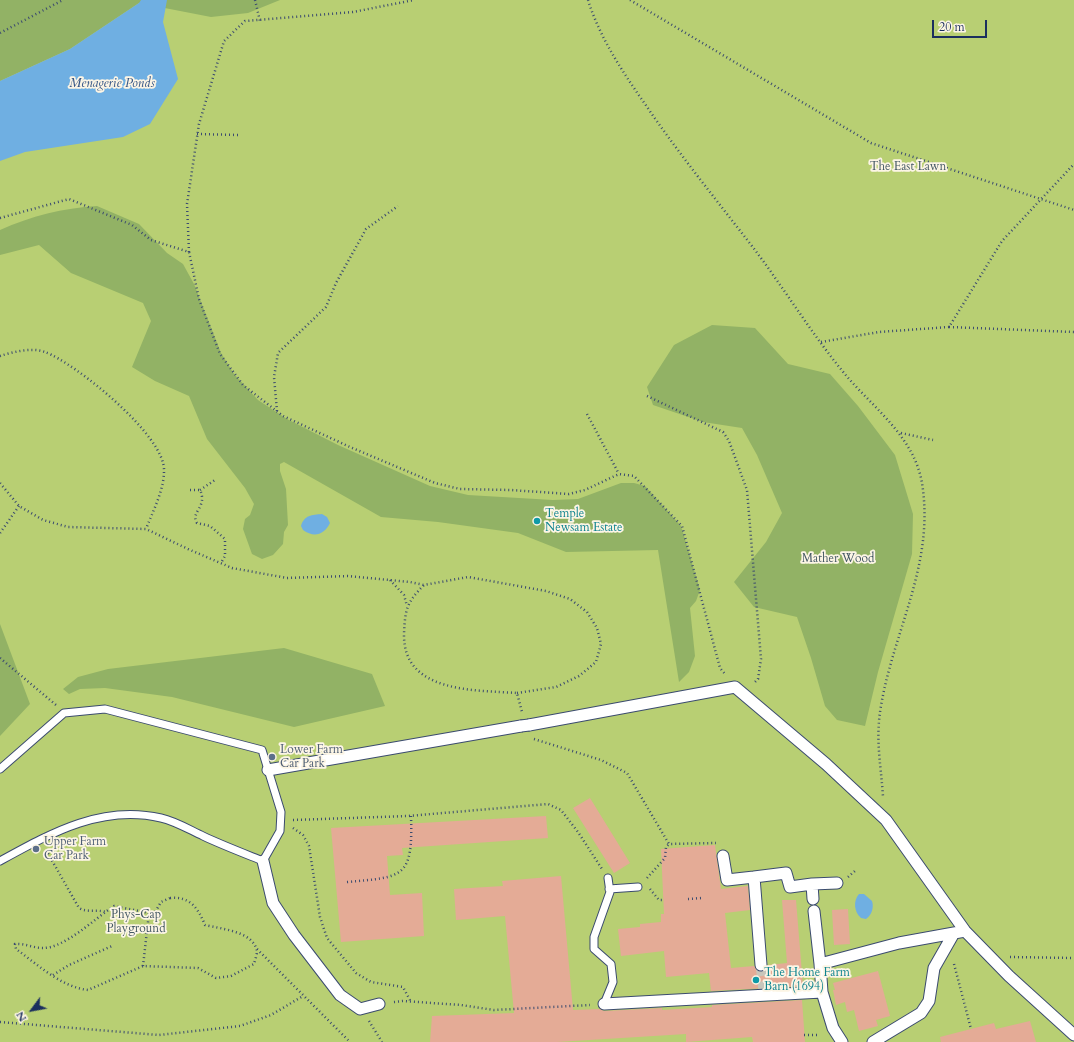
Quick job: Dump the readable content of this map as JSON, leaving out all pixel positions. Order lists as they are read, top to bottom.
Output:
{
  "water": ["Menagerie Ponds"],
  "parks": ["The East Lawn", "Mather Wood", "Phys-Cap Playground"],
  "places": [
    "Temple Newsam Estate",
    "Lower Farm Car Park",
    "Upper Farm Car Park",
    "The Home Farm Barn (1694)"
  ],
  "scale_bar": "20 m",
  "north": "bottom left"
}
